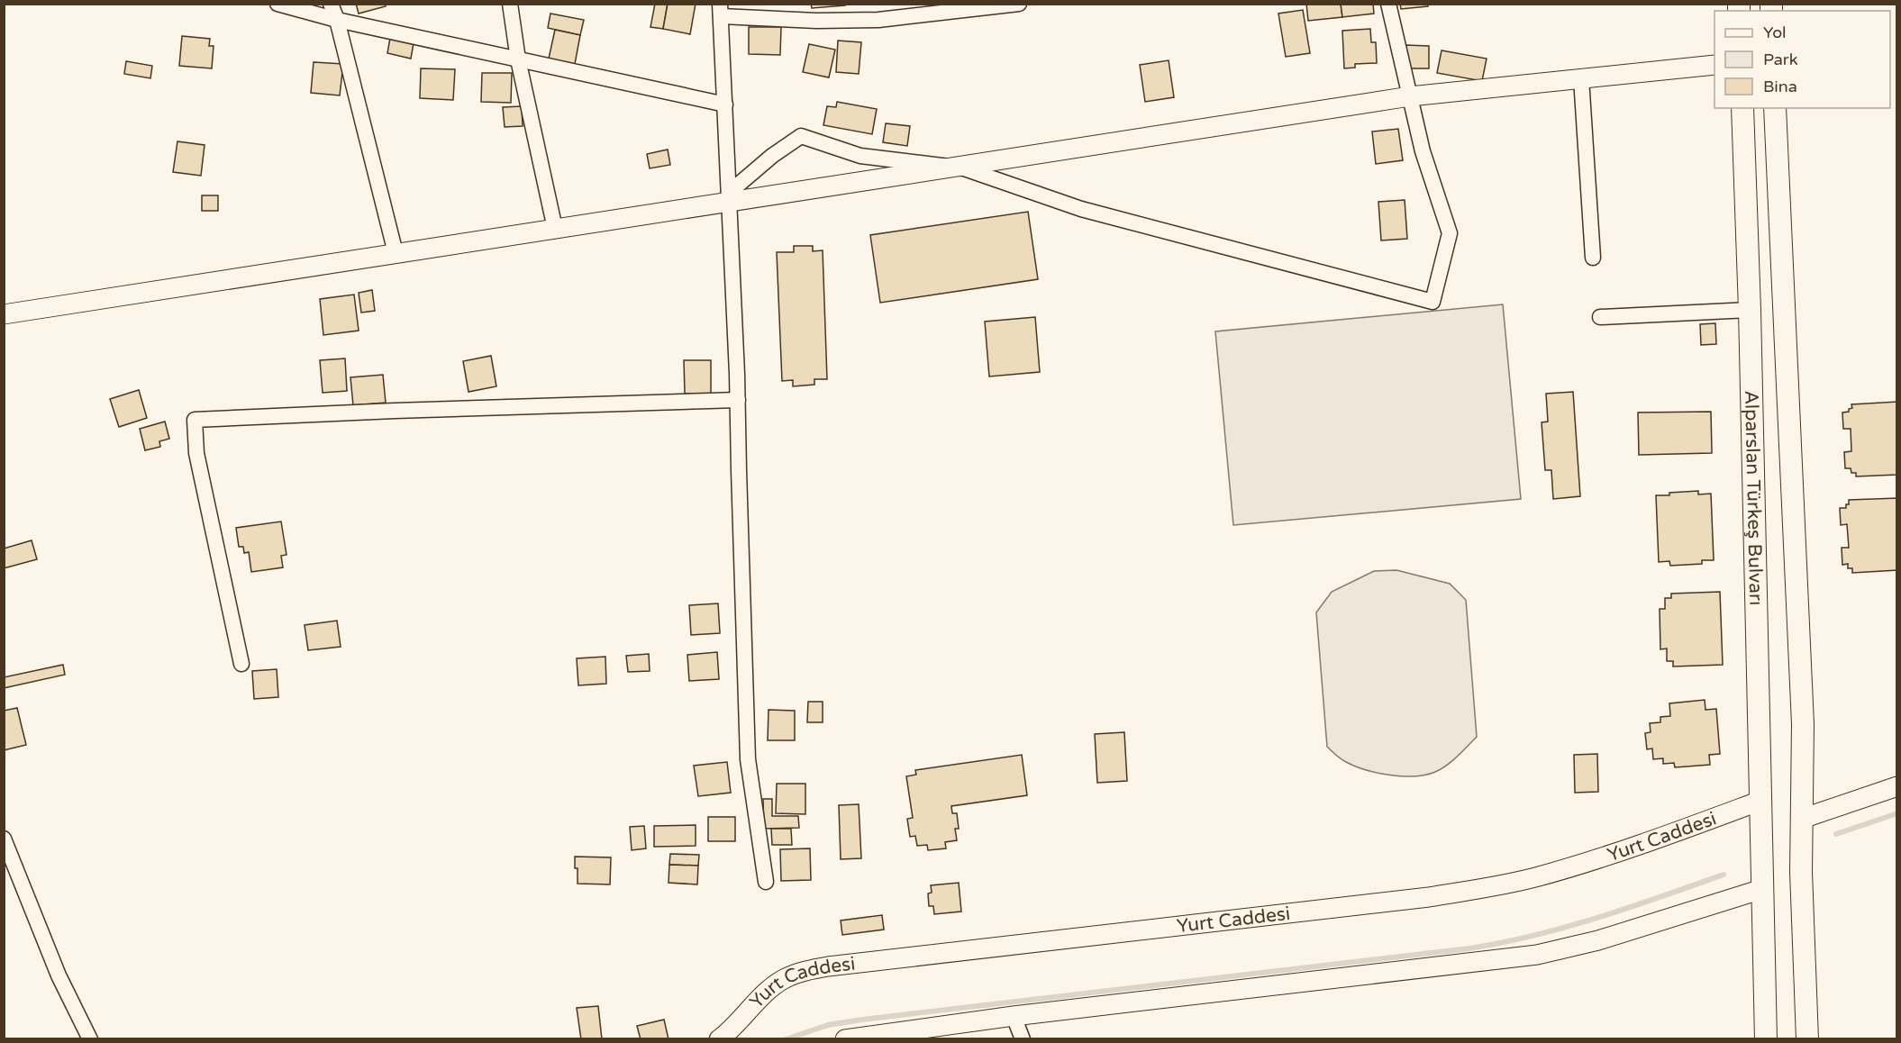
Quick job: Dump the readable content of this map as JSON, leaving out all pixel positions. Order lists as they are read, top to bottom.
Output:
{
  "streets": {
    "main road": ["Alparslan Türkeş Bulvarı"],
    "street": ["Yurt Caddesi"]
  },
  "crossings": [
    ["Alparslan Türkeş Bulvarı", "Yurt Caddesi"]
  ],
  "legend": ["Yol", "Park", "Bina"]
}
